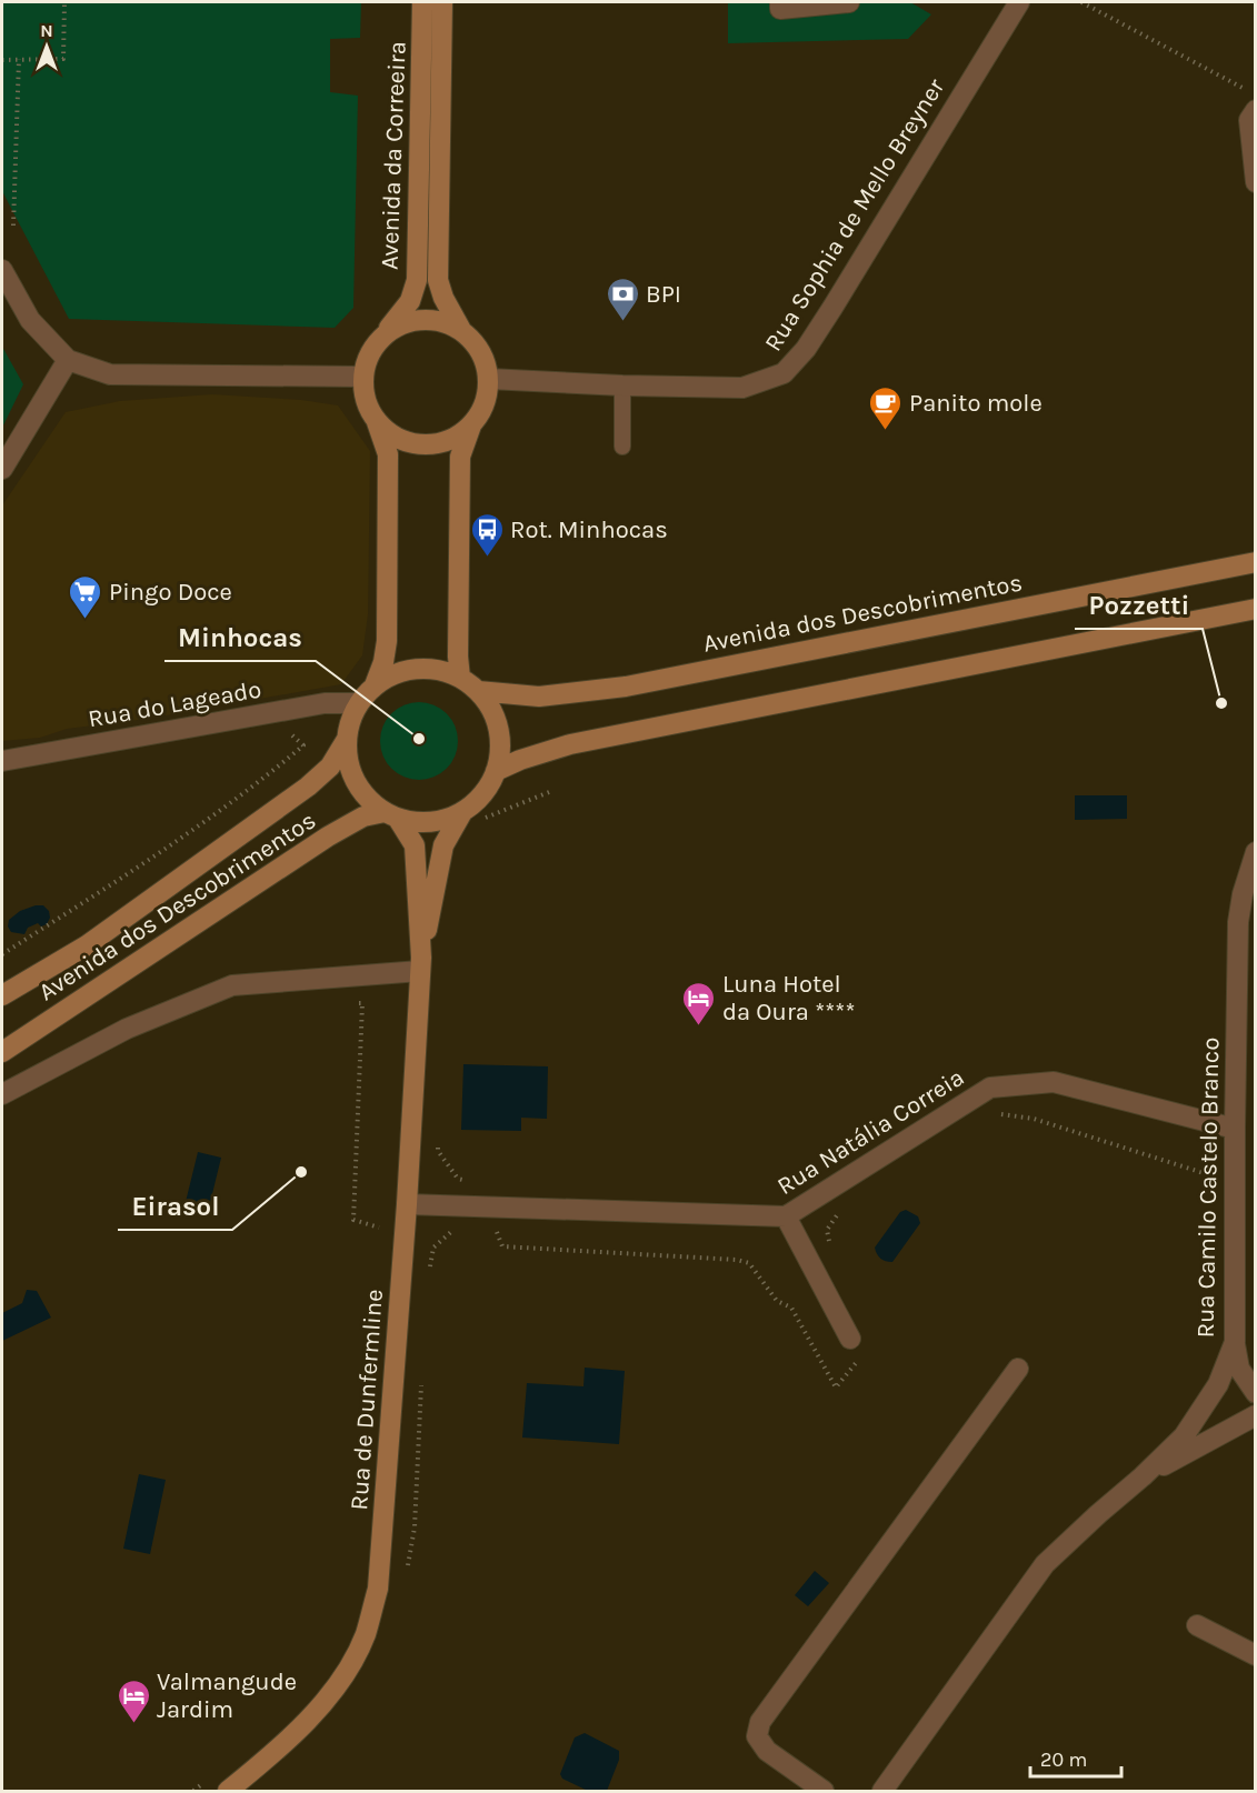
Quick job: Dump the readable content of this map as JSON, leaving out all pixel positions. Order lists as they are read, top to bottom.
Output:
{
  "streets": {
    "main road": ["Avenida da Correeira", "Avenida dos Descobrimentos", "Rua de Dunfermline"],
    "street": [
      "Rua Sophia de Mello Breyner",
      "Rua do Lageado",
      "Rua Natália Correia",
      "Rua Camilo Castelo Branco"
    ]
  },
  "crossings": [
    ["Avenida da Correeira", "Rua Sophia de Mello Breyner"],
    ["Avenida dos Descobrimentos", "Rua do Lageado"],
    ["Avenida dos Descobrimentos", "Rua de Dunfermline"],
    ["Rua do Lageado", "Rua de Dunfermline"],
    ["Rua Natália Correia", "Rua Camilo Castelo Branco"],
    ["Rua Natália Correia", "Rua de Dunfermline"]
  ],
  "places": {
    "bank": ["BPI"],
    "cafe": ["Panito mole"],
    "bus stop": ["Rot. Minhocas"],
    "supermarket": ["Pingo Doce"],
    "other": ["Pozzetti", "Minhocas", "Eirasol"],
    "hotel": ["Luna Hotel da Oura ****", "Valmangude Jardim"]
  },
  "scale_bar": "20 m",
  "north": "top"
}
